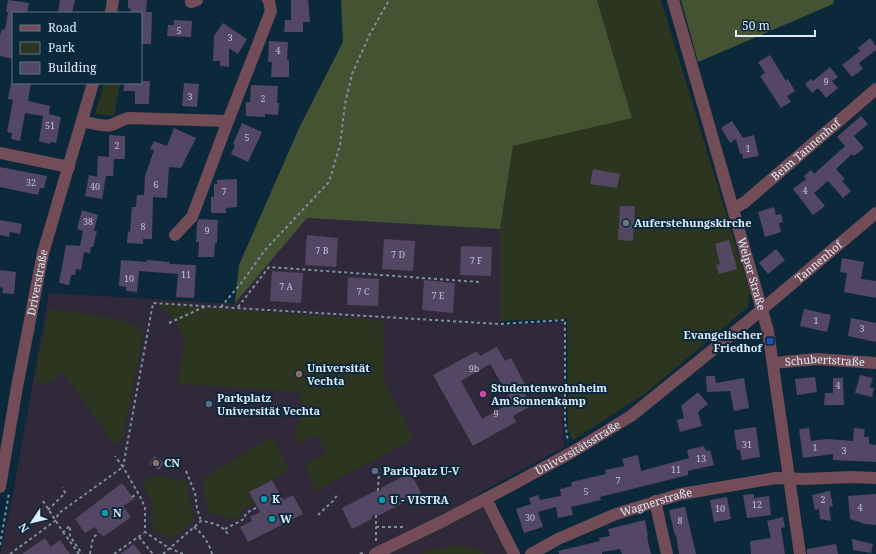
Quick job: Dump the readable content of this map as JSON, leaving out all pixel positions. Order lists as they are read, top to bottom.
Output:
{
  "streets": {
    "street": [
      "Beim Tannenhof",
      "Tannenhof",
      "Welper Straße",
      "Driverstraße",
      "Schubertstraße",
      "Universitätsstraße",
      "Wagnerstraße"
    ]
  },
  "crossings": [
    ["Beim Tannenhof", "Welper Straße"],
    ["Tannenhof", "Welper Straße"],
    ["Tannenhof", "Universitätsstraße"],
    ["Welper Straße", "Schubertstraße"],
    ["Welper Straße", "Universitätsstraße"],
    ["Welper Straße", "Wagnerstraße"]
  ],
  "places": {
    "other": [
      "Auferstehungskirche",
      "Universität Vechta",
      "Studentenwohnheim Am Sonnenkamp",
      "Parkplatz Universität Vechta",
      "CN",
      "Parklpatz U-V",
      "K",
      "U - VISTRA",
      "N",
      "W"
    ],
    "transit": ["Evangelischer Friedhof"]
  },
  "house_numbers": [
    "5",
    "3",
    "4",
    "9",
    "3",
    "2",
    "51",
    "5",
    "2",
    "1",
    "32",
    "6",
    "40",
    "4",
    "7",
    "38",
    "8",
    "9",
    "7 B",
    "7 D",
    "7 F",
    "11",
    "10",
    "7 A",
    "7 C",
    "7 E",
    "1",
    "3",
    "9b",
    "4",
    "9",
    "31",
    "1",
    "3",
    "13",
    "11",
    "7",
    "5",
    "2",
    "12",
    "4",
    "10",
    "30",
    "8"
  ],
  "legend": ["Road", "Park", "Building"],
  "scale_bar": "50 m",
  "north": "bottom left"
}
